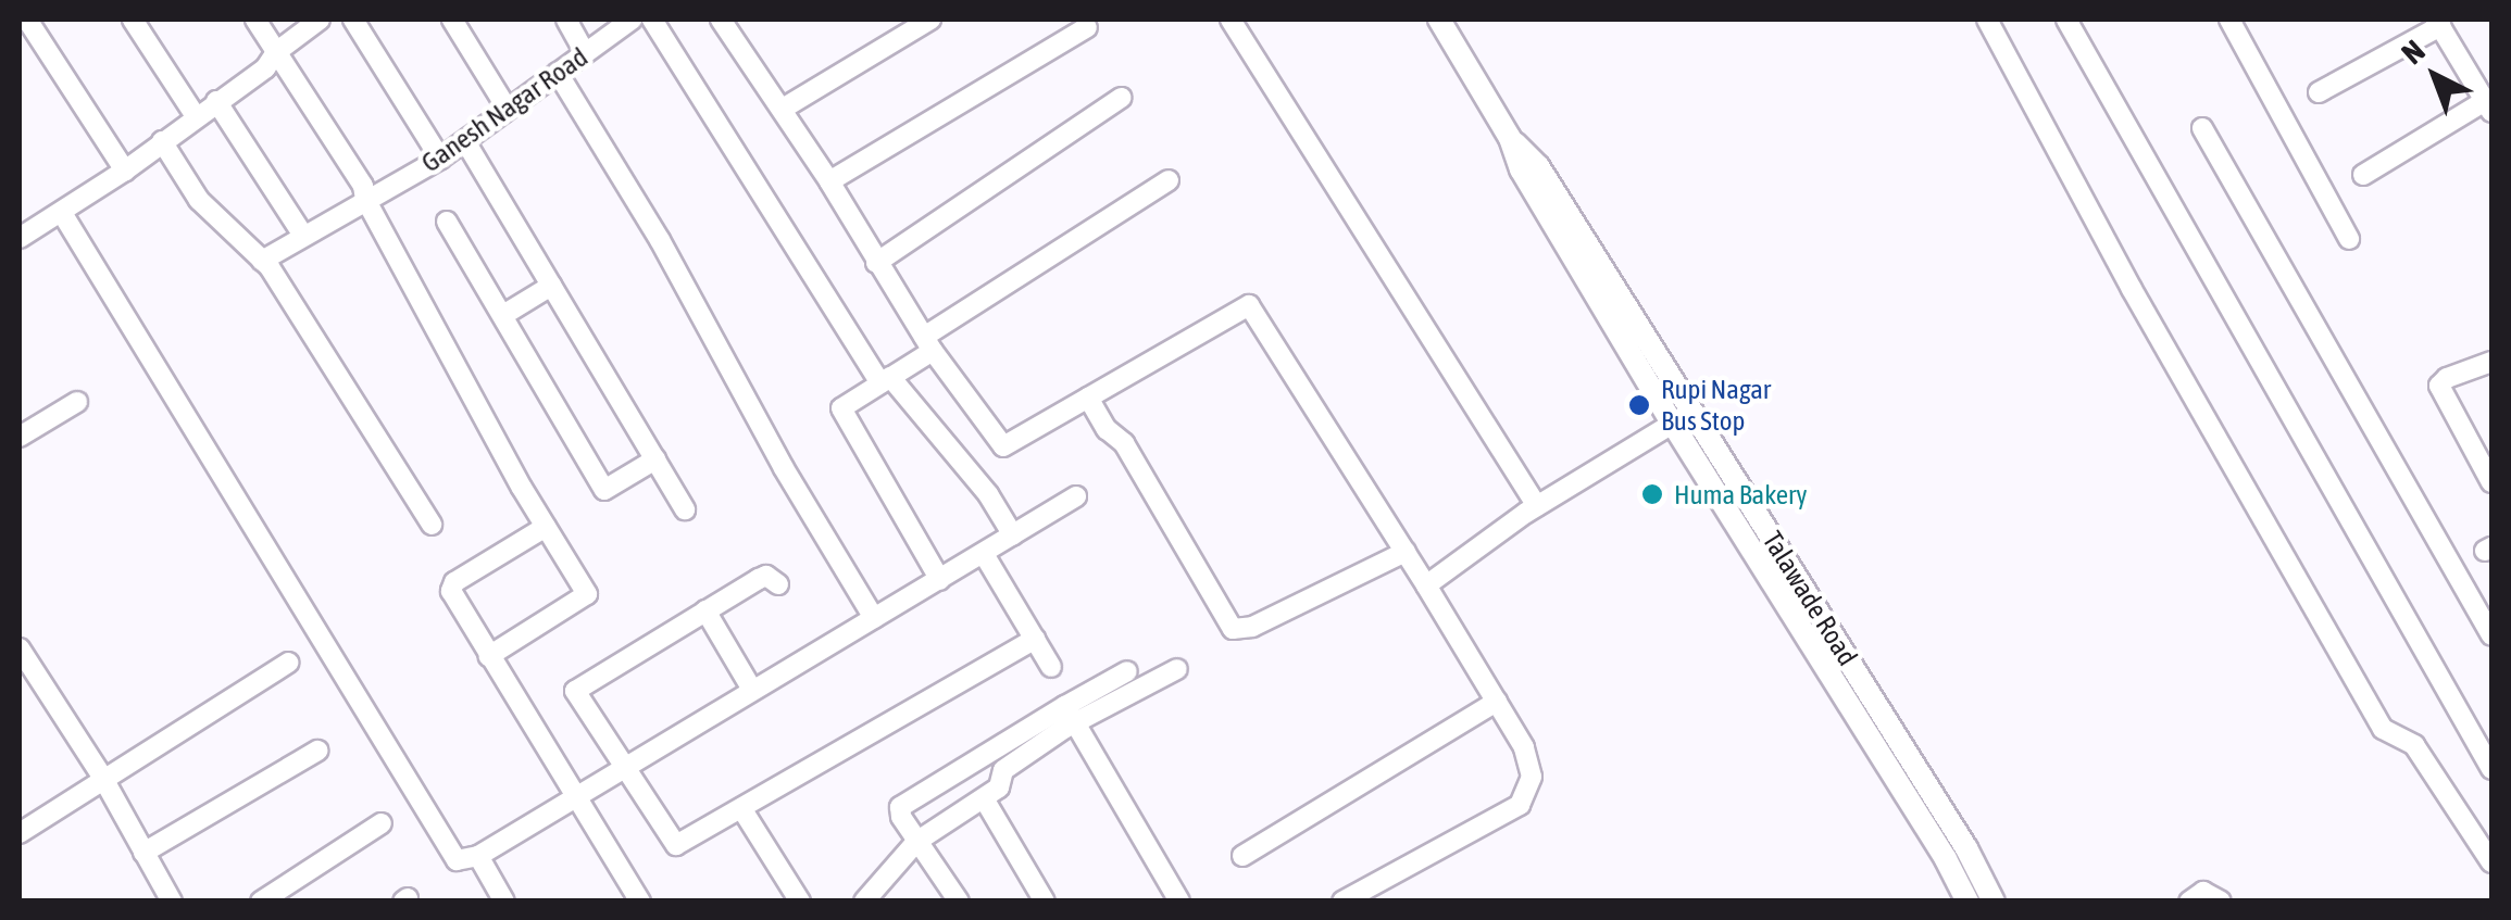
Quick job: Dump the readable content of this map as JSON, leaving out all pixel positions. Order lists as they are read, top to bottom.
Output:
{
  "streets": {
    "main road": ["Talawade Road"],
    "street": ["Ganesh Nagar Road"]
  },
  "places": ["Rupi Nagar Bus Stop", "Huma Bakery"],
  "north": "top left"
}
